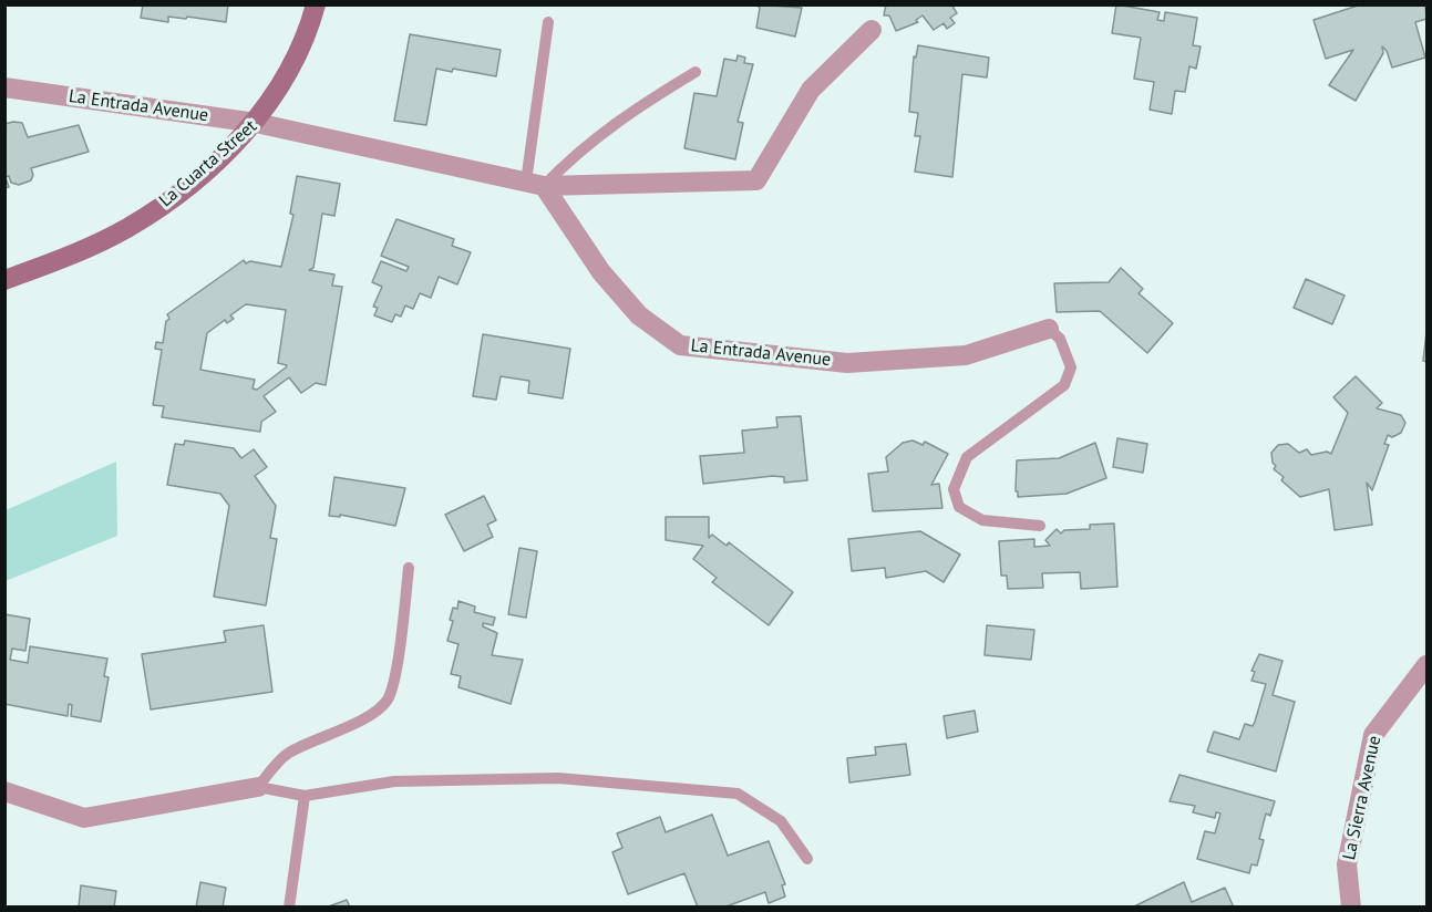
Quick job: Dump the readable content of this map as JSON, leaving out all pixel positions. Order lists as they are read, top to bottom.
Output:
{
  "streets": {
    "street": ["La Entrada Avenue", "La Cuarta Street", "La Sierra Avenue"]
  },
  "crossings": [
    ["La Entrada Avenue", "La Cuarta Street"]
  ]
}
